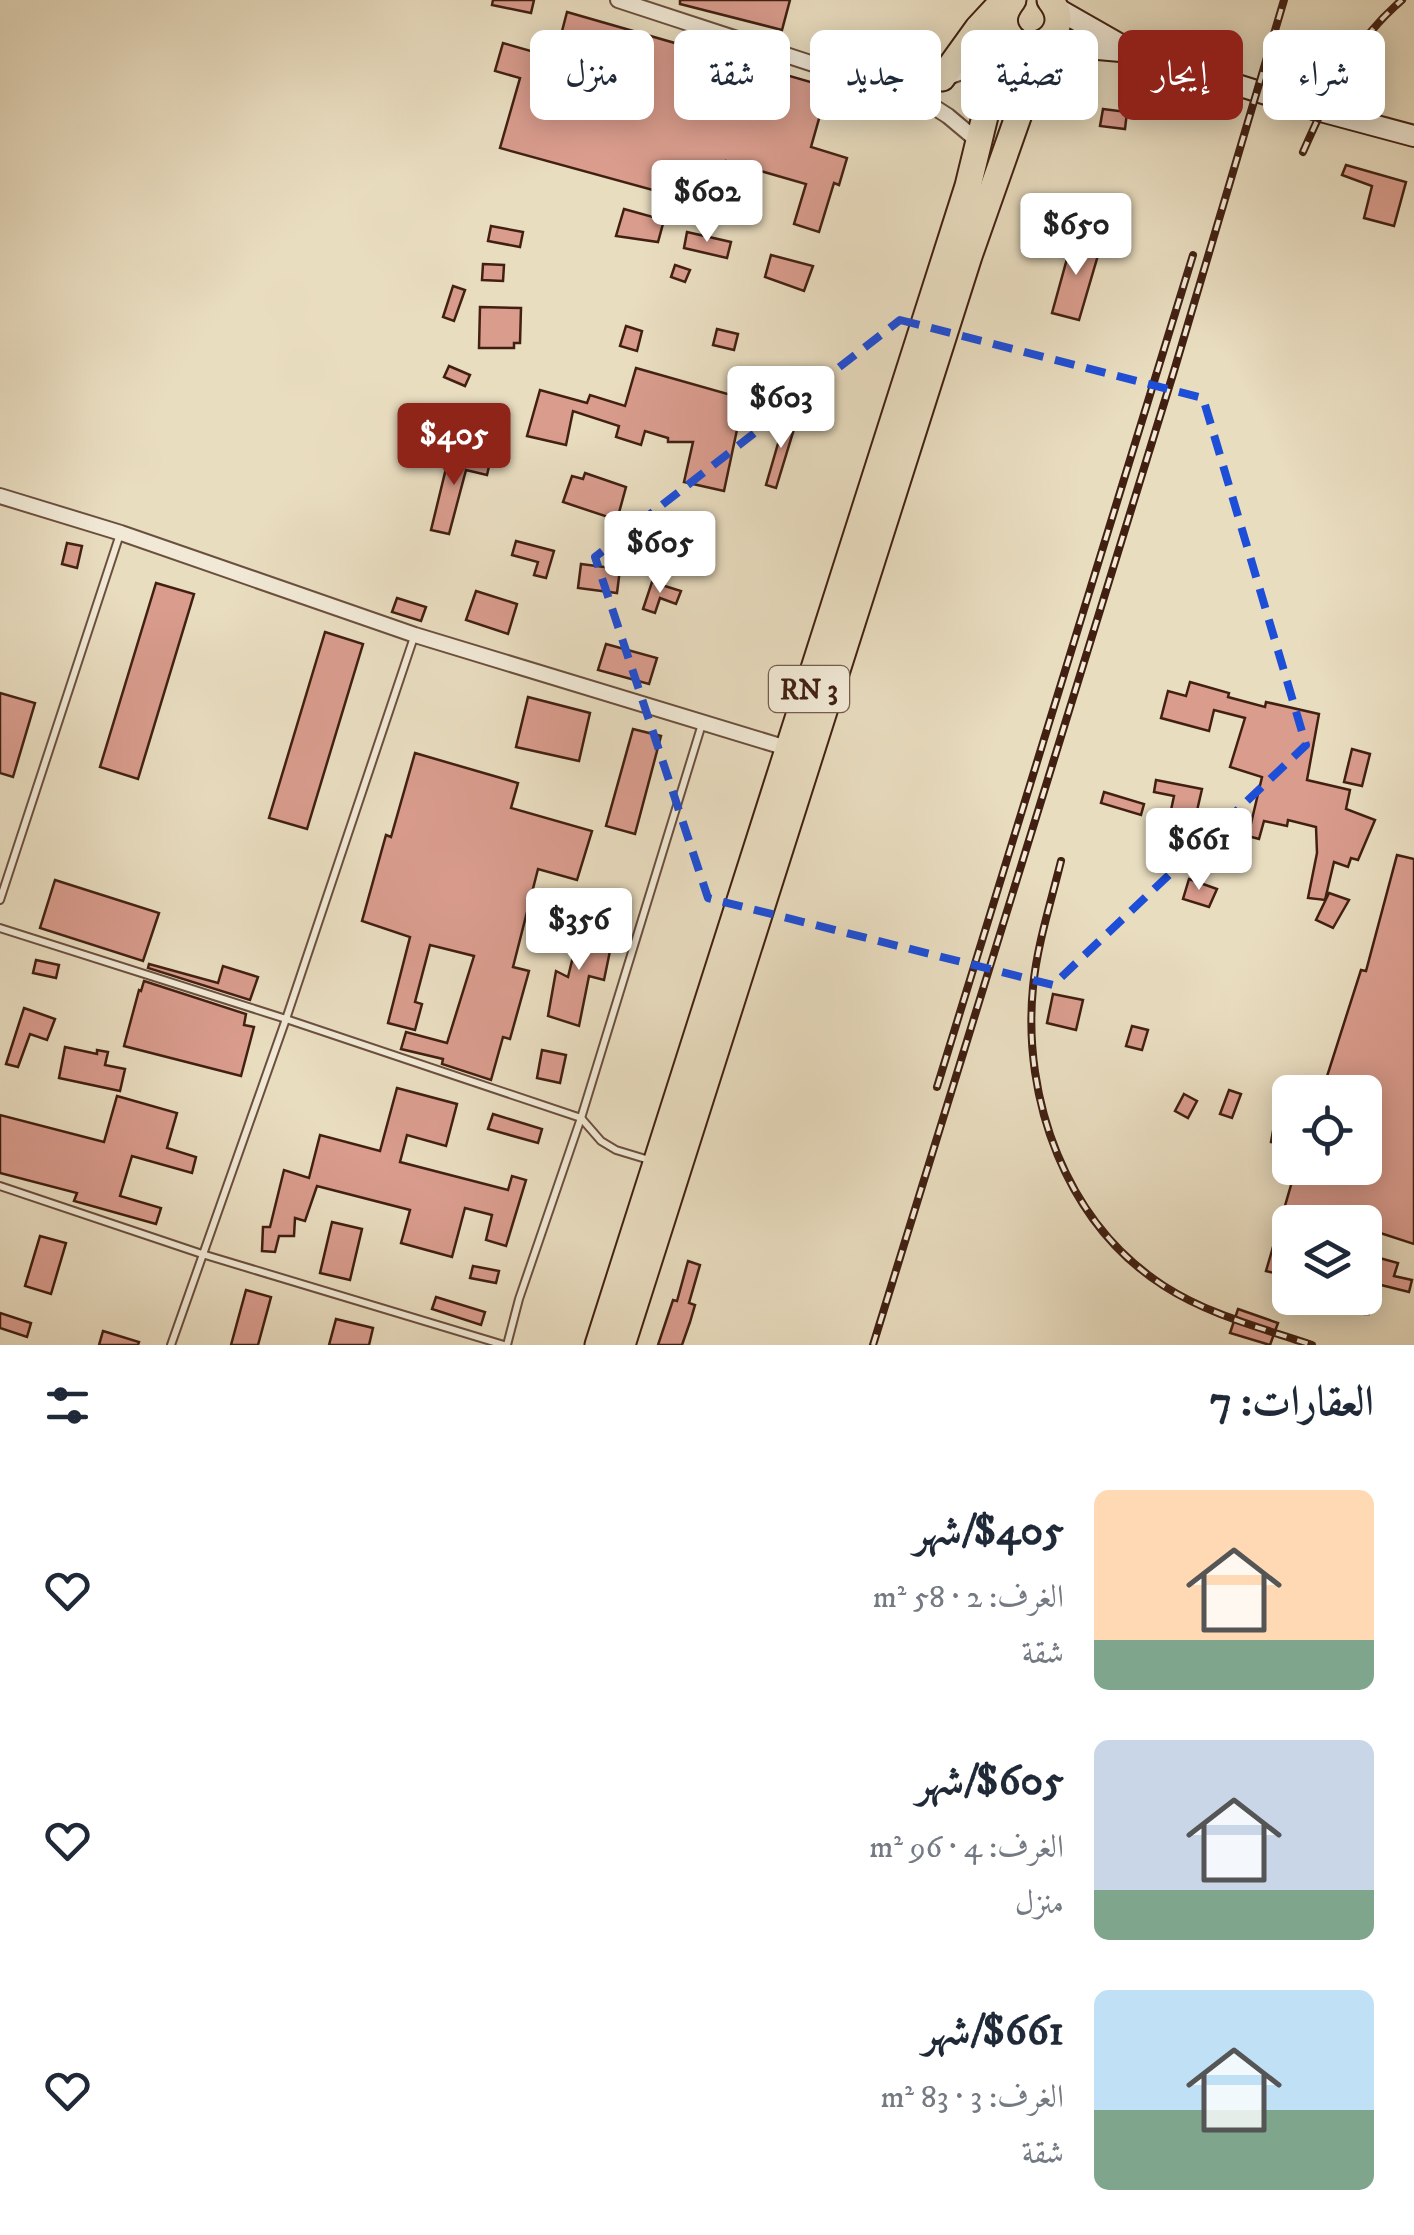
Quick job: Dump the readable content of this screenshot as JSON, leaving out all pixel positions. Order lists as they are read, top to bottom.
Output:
{
  "streets": {
    "highway": ["RN 3"]
  },
  "page": {
    "chip": [
      "شراء",
      "إيجار",
      "تصفية",
      "جديد",
      "شقة",
      "منزل"
    ],
    "price": [
      "$602",
      "$650",
      "$603",
      "$405",
      "$605",
      "$661",
      "$356"
    ],
    "heading": "العقارات: 7",
    "list": [
      {
        "name": "$405/شهر",
        "note": "الغرف: 2 · 58 m² · شقة"
      },
      {
        "name": "$605/شهر",
        "note": "الغرف: 4 · 96 m² · منزل"
      },
      {
        "name": "$661/شهر",
        "note": "الغرف: 3 · 83 m² · شقة"
      }
    ]
  }
}
